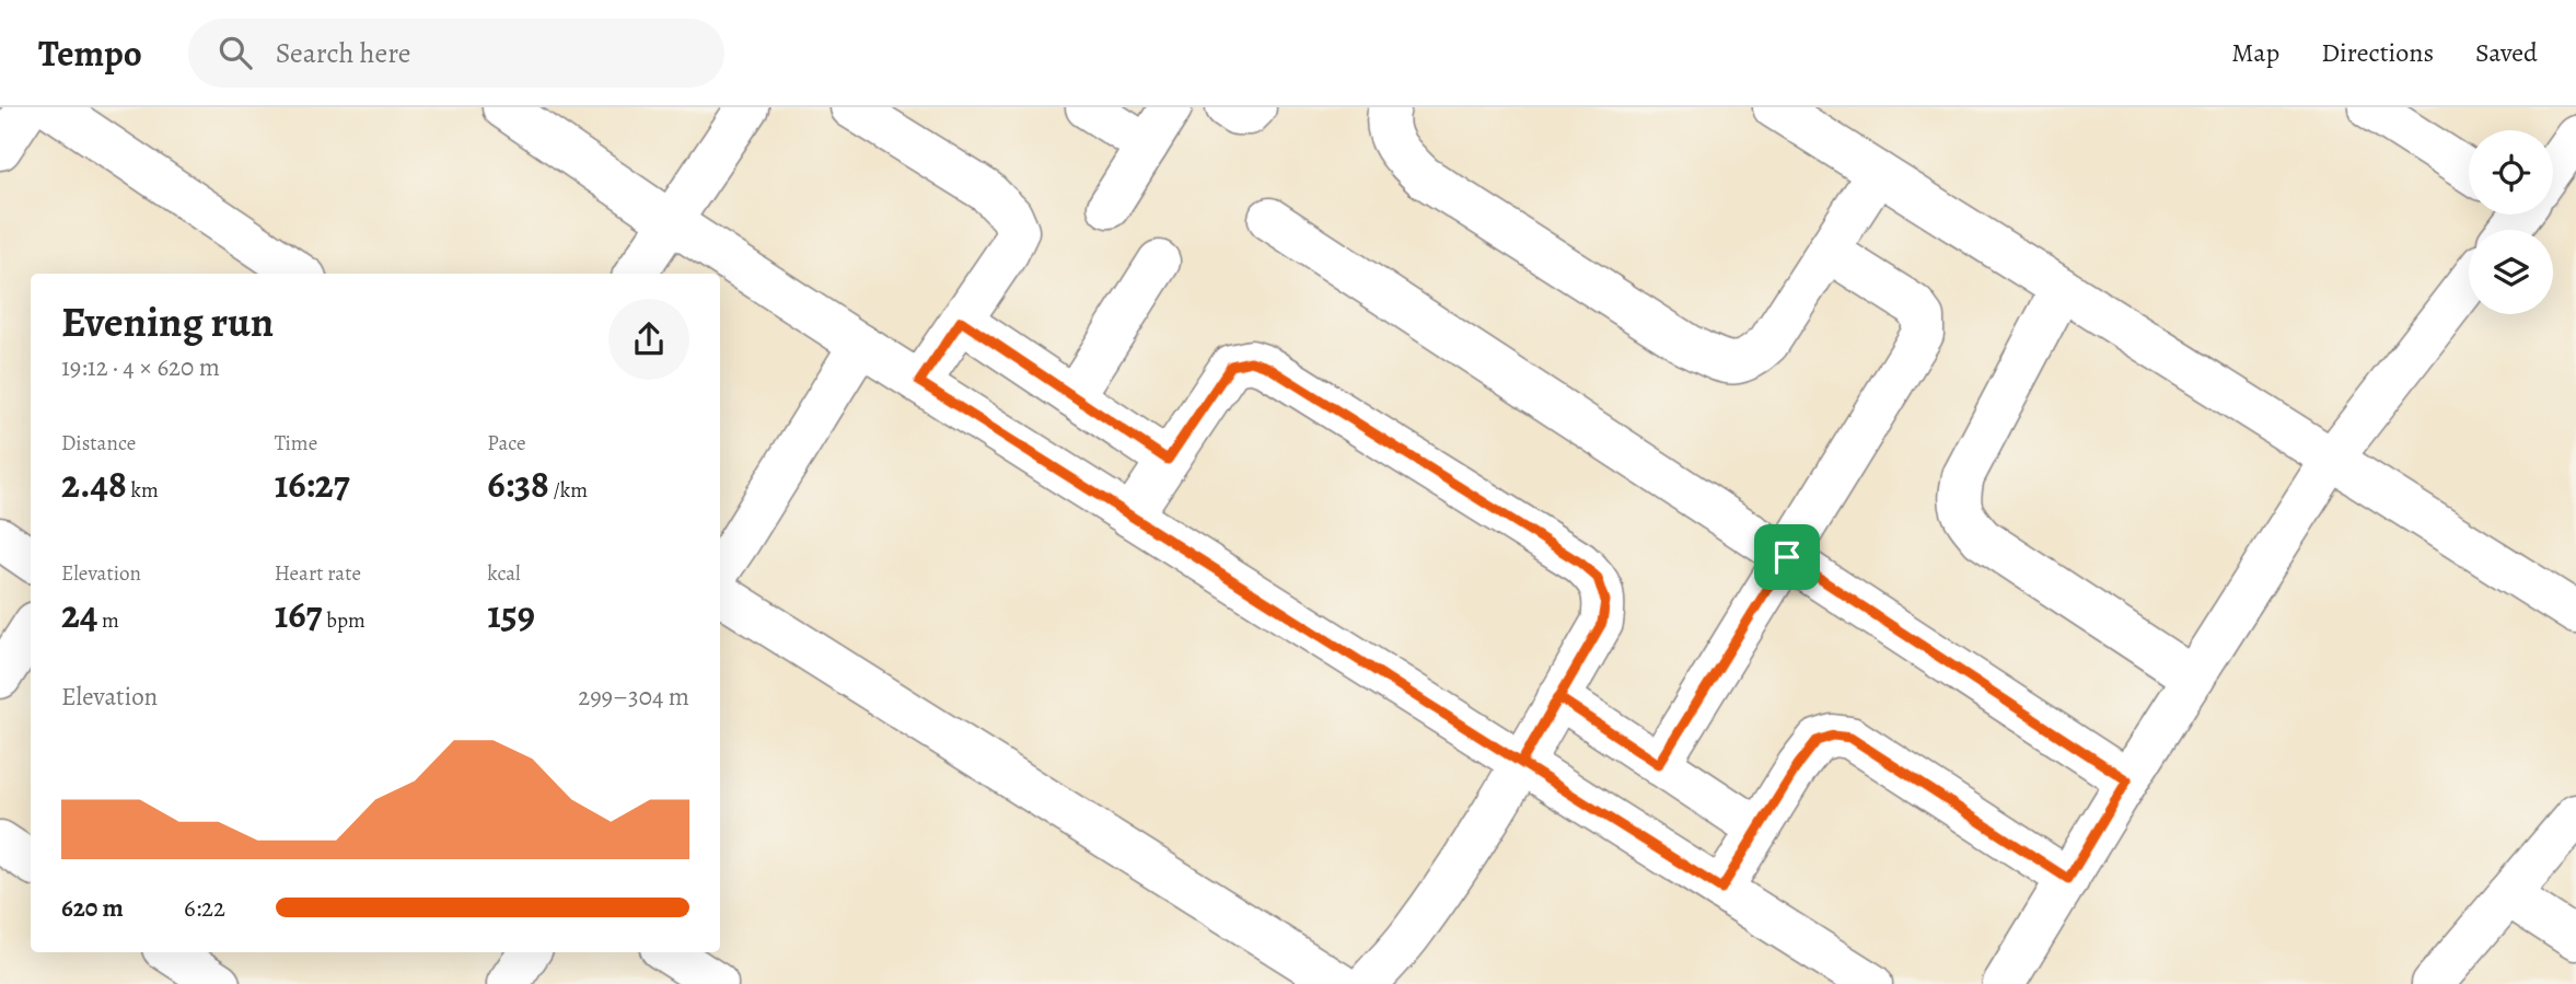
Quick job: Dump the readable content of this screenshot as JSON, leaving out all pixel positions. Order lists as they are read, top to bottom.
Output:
{
  "page": {
    "header": "Tempo",
    "search": "Search here",
    "nav": ["Map", "Directions", "Saved"],
    "heading": ["Evening run", "19:12 · 4 × 620 m"],
    "stats": [
      ["Distance", "2.48 km"],
      ["Time", "16:27"],
      ["Pace", "6:38 /km"],
      ["Elevation", "24 m"],
      ["Heart rate", "167 bpm"],
      ["kcal", "159"]
    ],
    "chart": ["Elevation", "299–304 m"],
    "list": [
      {
        "name": "620 m",
        "note": "6:22"
      }
    ]
  }
}
